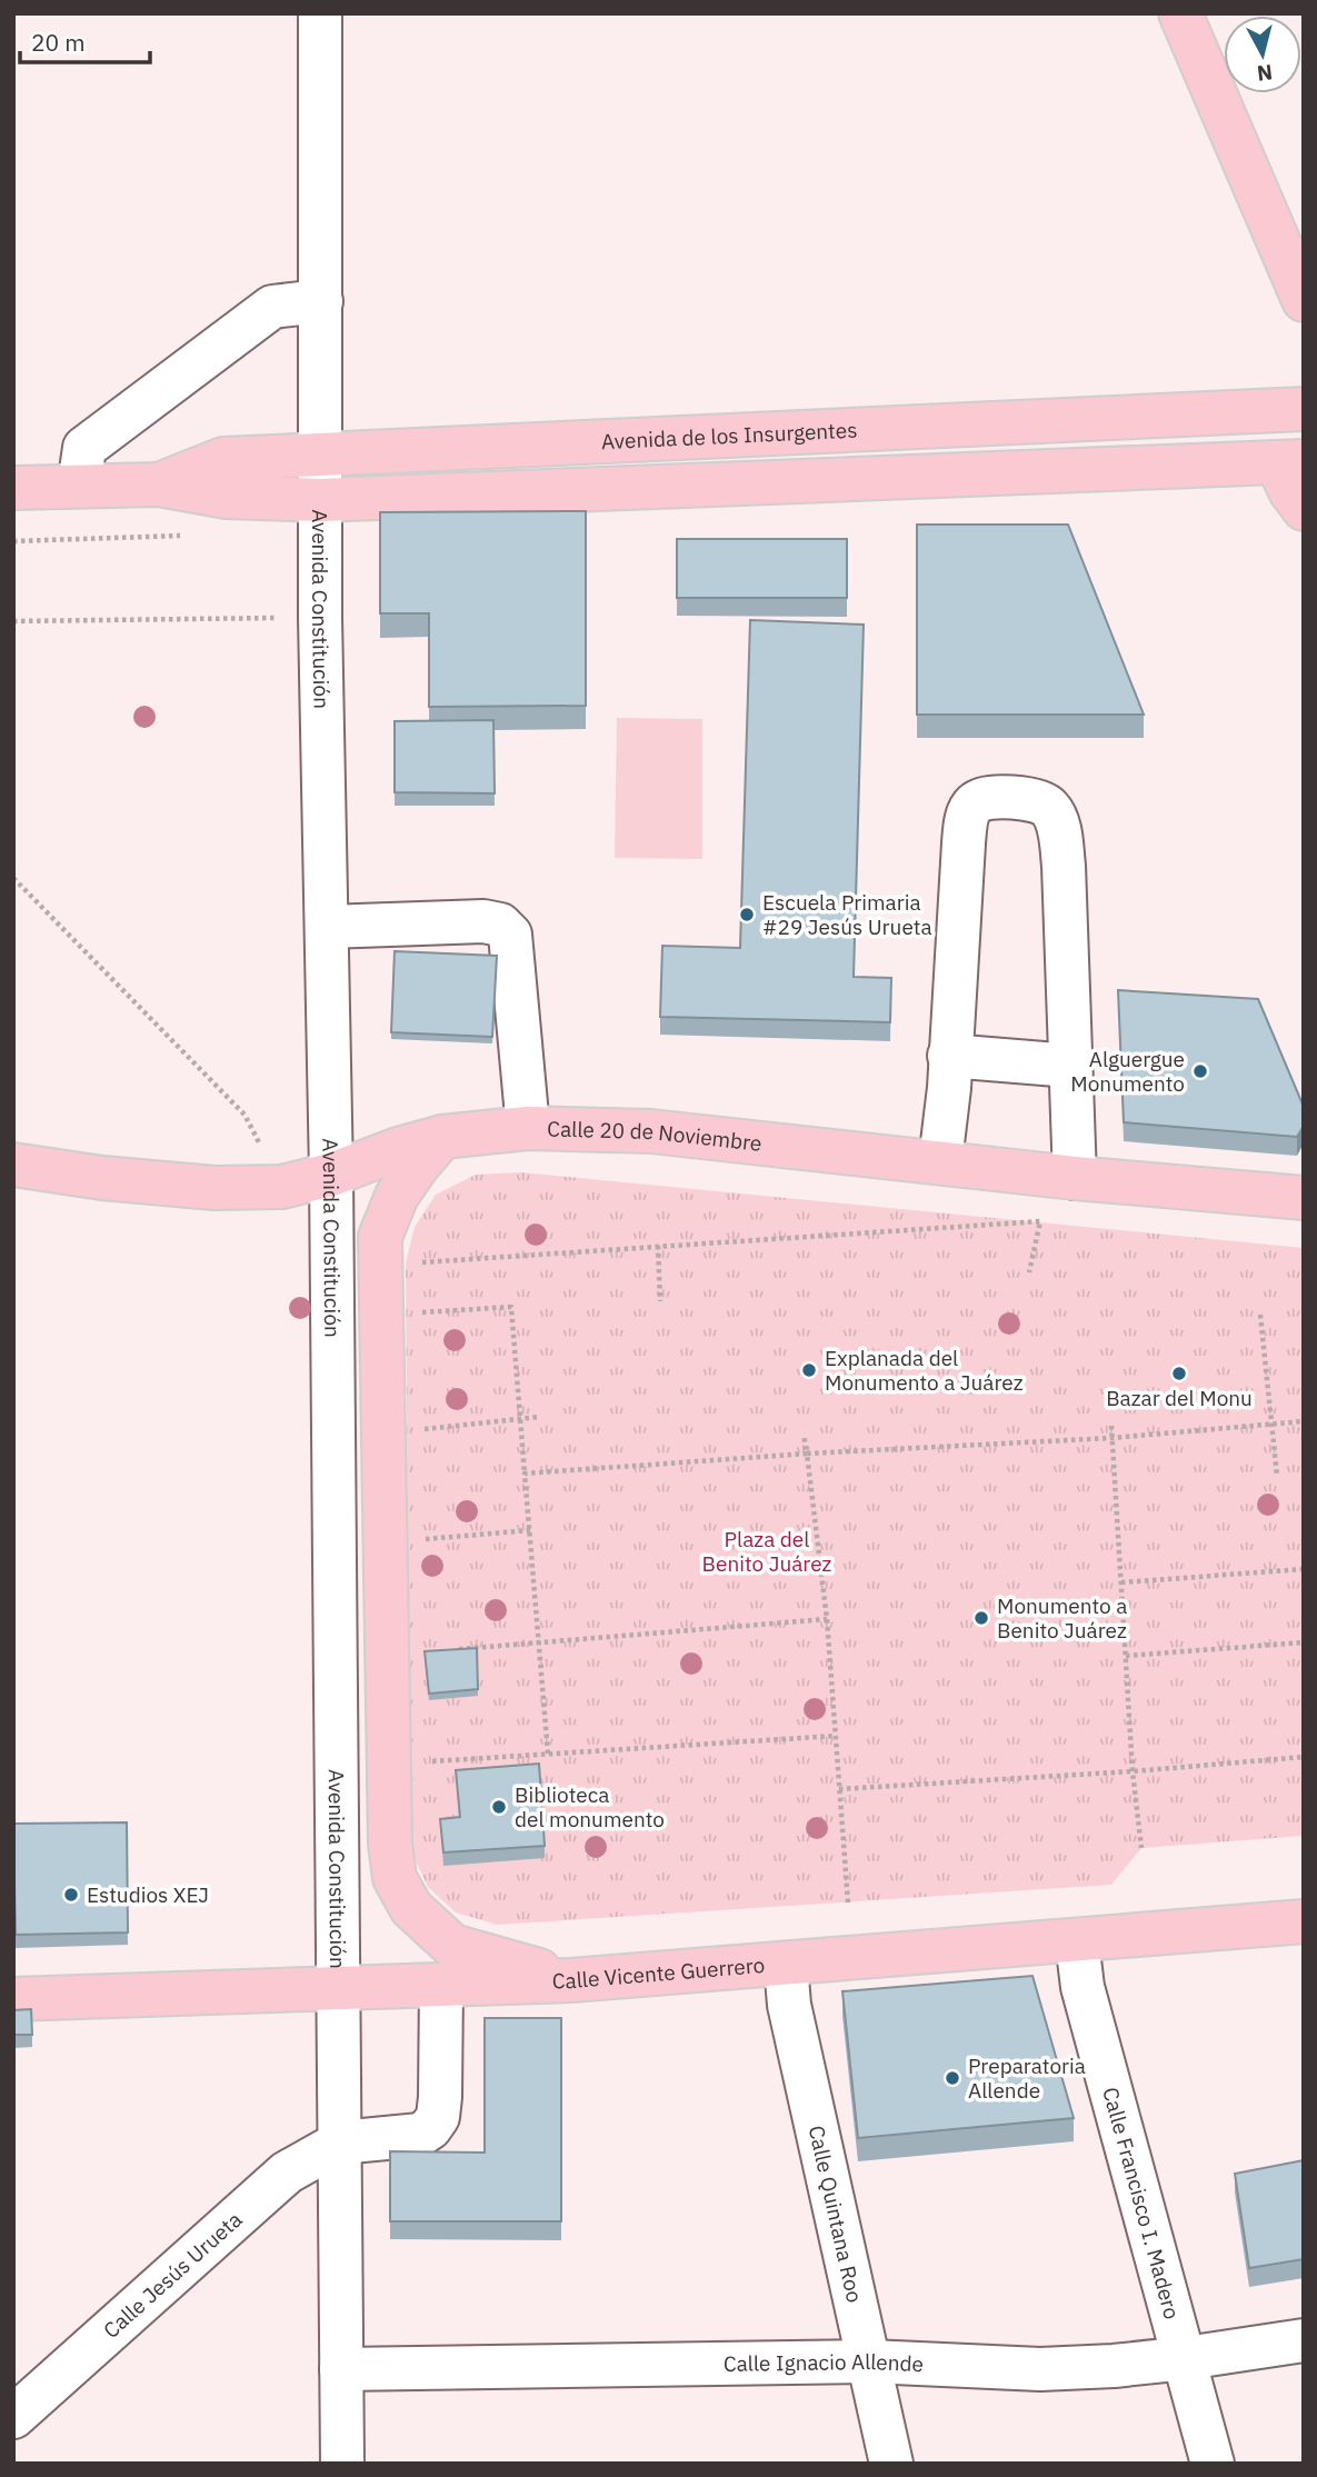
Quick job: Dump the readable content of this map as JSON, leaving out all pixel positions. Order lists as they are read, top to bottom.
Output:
{
  "streets": {
    "main road": ["Avenida de los Insurgentes", "Calle 20 de Noviembre", "Calle Vicente Guerrero"],
    "street": [
      "Avenida Constitución",
      "Calle Francisco I. Madero",
      "Calle Quintana Roo",
      "Calle Jesús Urueta",
      "Calle Ignacio Allende"
    ]
  },
  "crossings": [
    ["Avenida de los Insurgentes", "Avenida Constitución"],
    ["Avenida Constitución", "Calle 20 de Noviembre"],
    ["Avenida Constitución", "Calle Vicente Guerrero"],
    ["Avenida Constitución", "Calle Jesús Urueta"],
    ["Avenida Constitución", "Calle Ignacio Allende"],
    ["Calle Vicente Guerrero", "Calle Francisco I. Madero"],
    ["Calle Vicente Guerrero", "Calle Quintana Roo"],
    ["Calle Francisco I. Madero", "Calle Ignacio Allende"],
    ["Calle Quintana Roo", "Calle Ignacio Allende"]
  ],
  "parks": ["Plaza del Benito Juárez"],
  "places": [
    "Escuela Primaria #29 Jesús Urueta",
    "Alguergue Monumento",
    "Explanada del Monumento a Juárez",
    "Bazar del Monu",
    "Monumento a Benito Juárez",
    "Biblioteca del monumento",
    "Estudios XEJ",
    "Preparatoria Allende"
  ],
  "scale_bar": "20 m",
  "north": "bottom"
}
